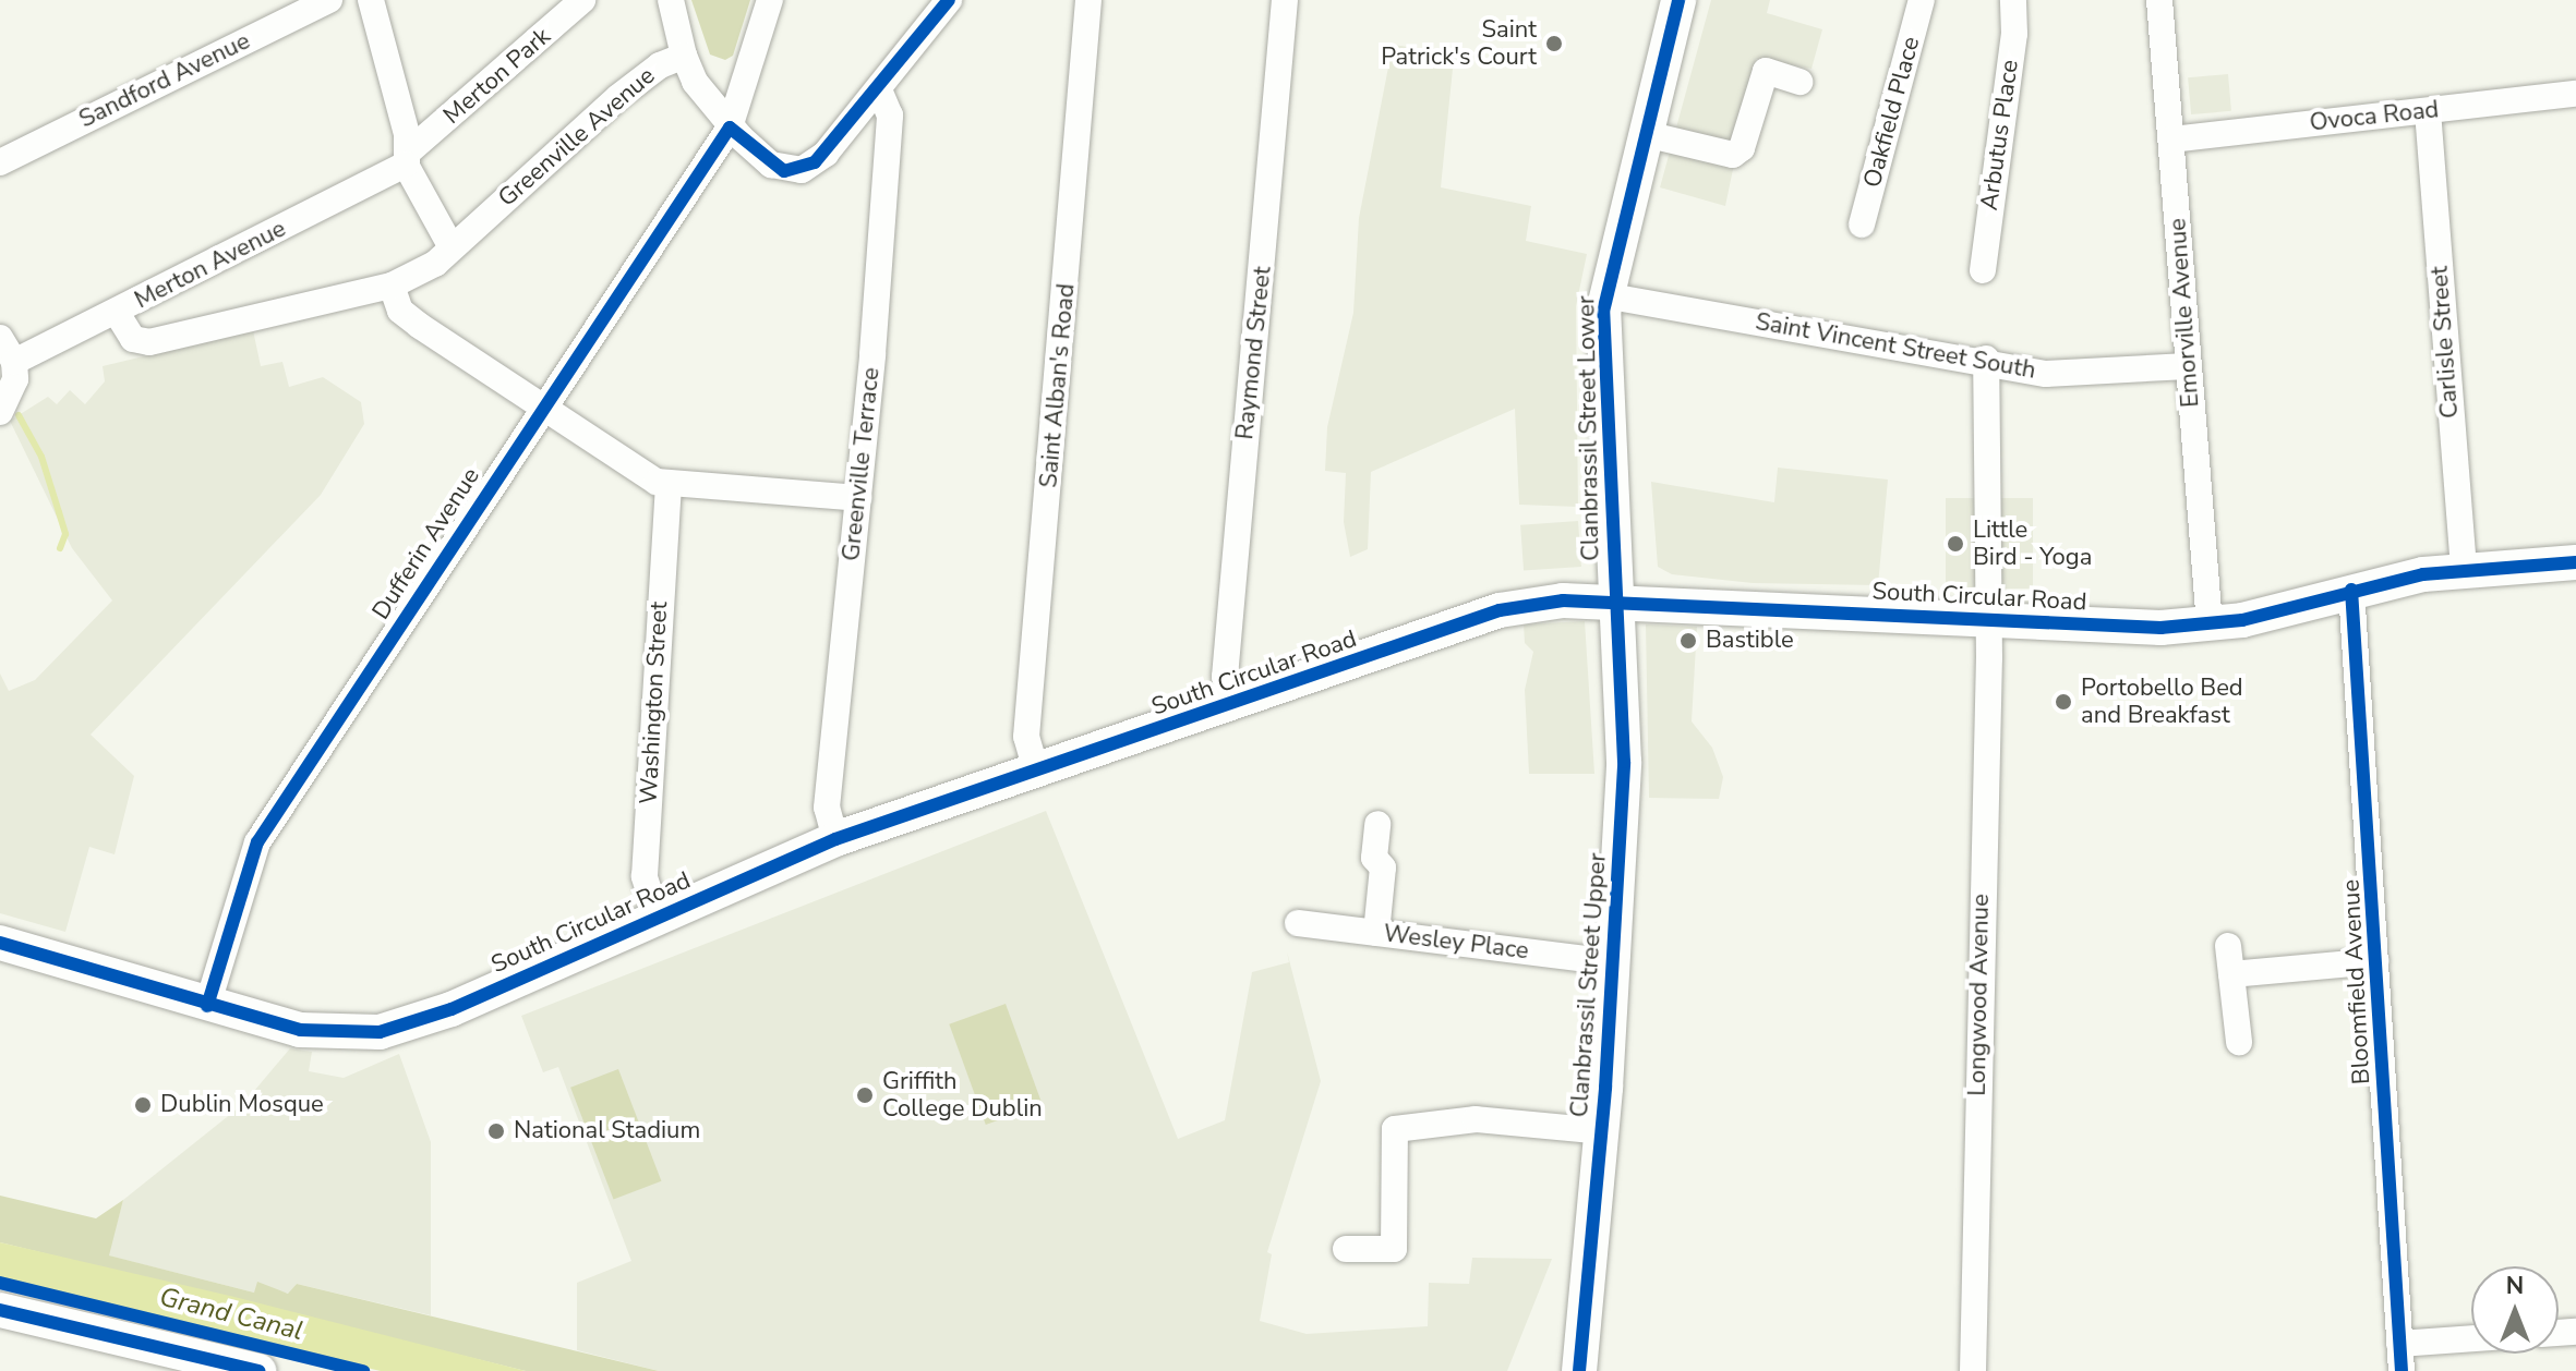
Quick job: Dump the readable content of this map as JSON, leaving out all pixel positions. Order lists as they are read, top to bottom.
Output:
{
  "streets": {
    "main road": ["Clanbrassil Street Lower", "South Circular Road", "Clanbrassil Street Upper"],
    "street": [
      "Merton Park",
      "Sandford Avenue",
      "Oakfield Place",
      "Ovoca Road",
      "Arbutus Place",
      "Greenville Avenue",
      "Merton Avenue",
      "Emorville Avenue",
      "Carlisle Street",
      "Saint Vincent Street South",
      "Raymond Street",
      "Saint Alban's Road",
      "Greenville Terrace",
      "Dufferin Avenue",
      "Washington Street",
      "Wesley Place",
      "Bloomfield Avenue",
      "Longwood Avenue"
    ]
  },
  "crossings": [
    ["Merton Park", "Merton Avenue"],
    ["Ovoca Road", "Emorville Avenue"],
    ["Ovoca Road", "Carlisle Street"],
    ["Greenville Avenue", "Merton Avenue"],
    ["Greenville Avenue", "Greenville Terrace"],
    ["Greenville Avenue", "Dufferin Avenue"],
    ["Emorville Avenue", "Saint Vincent Street South"],
    ["Emorville Avenue", "South Circular Road"],
    ["Carlisle Street", "South Circular Road"],
    ["Saint Vincent Street South", "Clanbrassil Street Lower"],
    ["Saint Vincent Street South", "Longwood Avenue"],
    ["Raymond Street", "South Circular Road"],
    ["Saint Alban's Road", "South Circular Road"],
    ["Clanbrassil Street Lower", "South Circular Road"],
    ["Clanbrassil Street Lower", "Clanbrassil Street Upper"],
    ["Greenville Terrace", "South Circular Road"],
    ["Dufferin Avenue", "South Circular Road"],
    ["South Circular Road", "Washington Street"],
    ["South Circular Road", "Bloomfield Avenue"],
    ["South Circular Road", "Clanbrassil Street Upper"],
    ["South Circular Road", "Longwood Avenue"],
    ["Wesley Place", "Clanbrassil Street Upper"]
  ],
  "water": ["Grand Canal"],
  "places": [
    "Saint Patrick's Court",
    "Little Bird - Yoga",
    "Bastible",
    "Portobello Bed and Breakfast",
    "Griffith College Dublin",
    "Dublin Mosque",
    "National Stadium"
  ],
  "north": "top"
}
